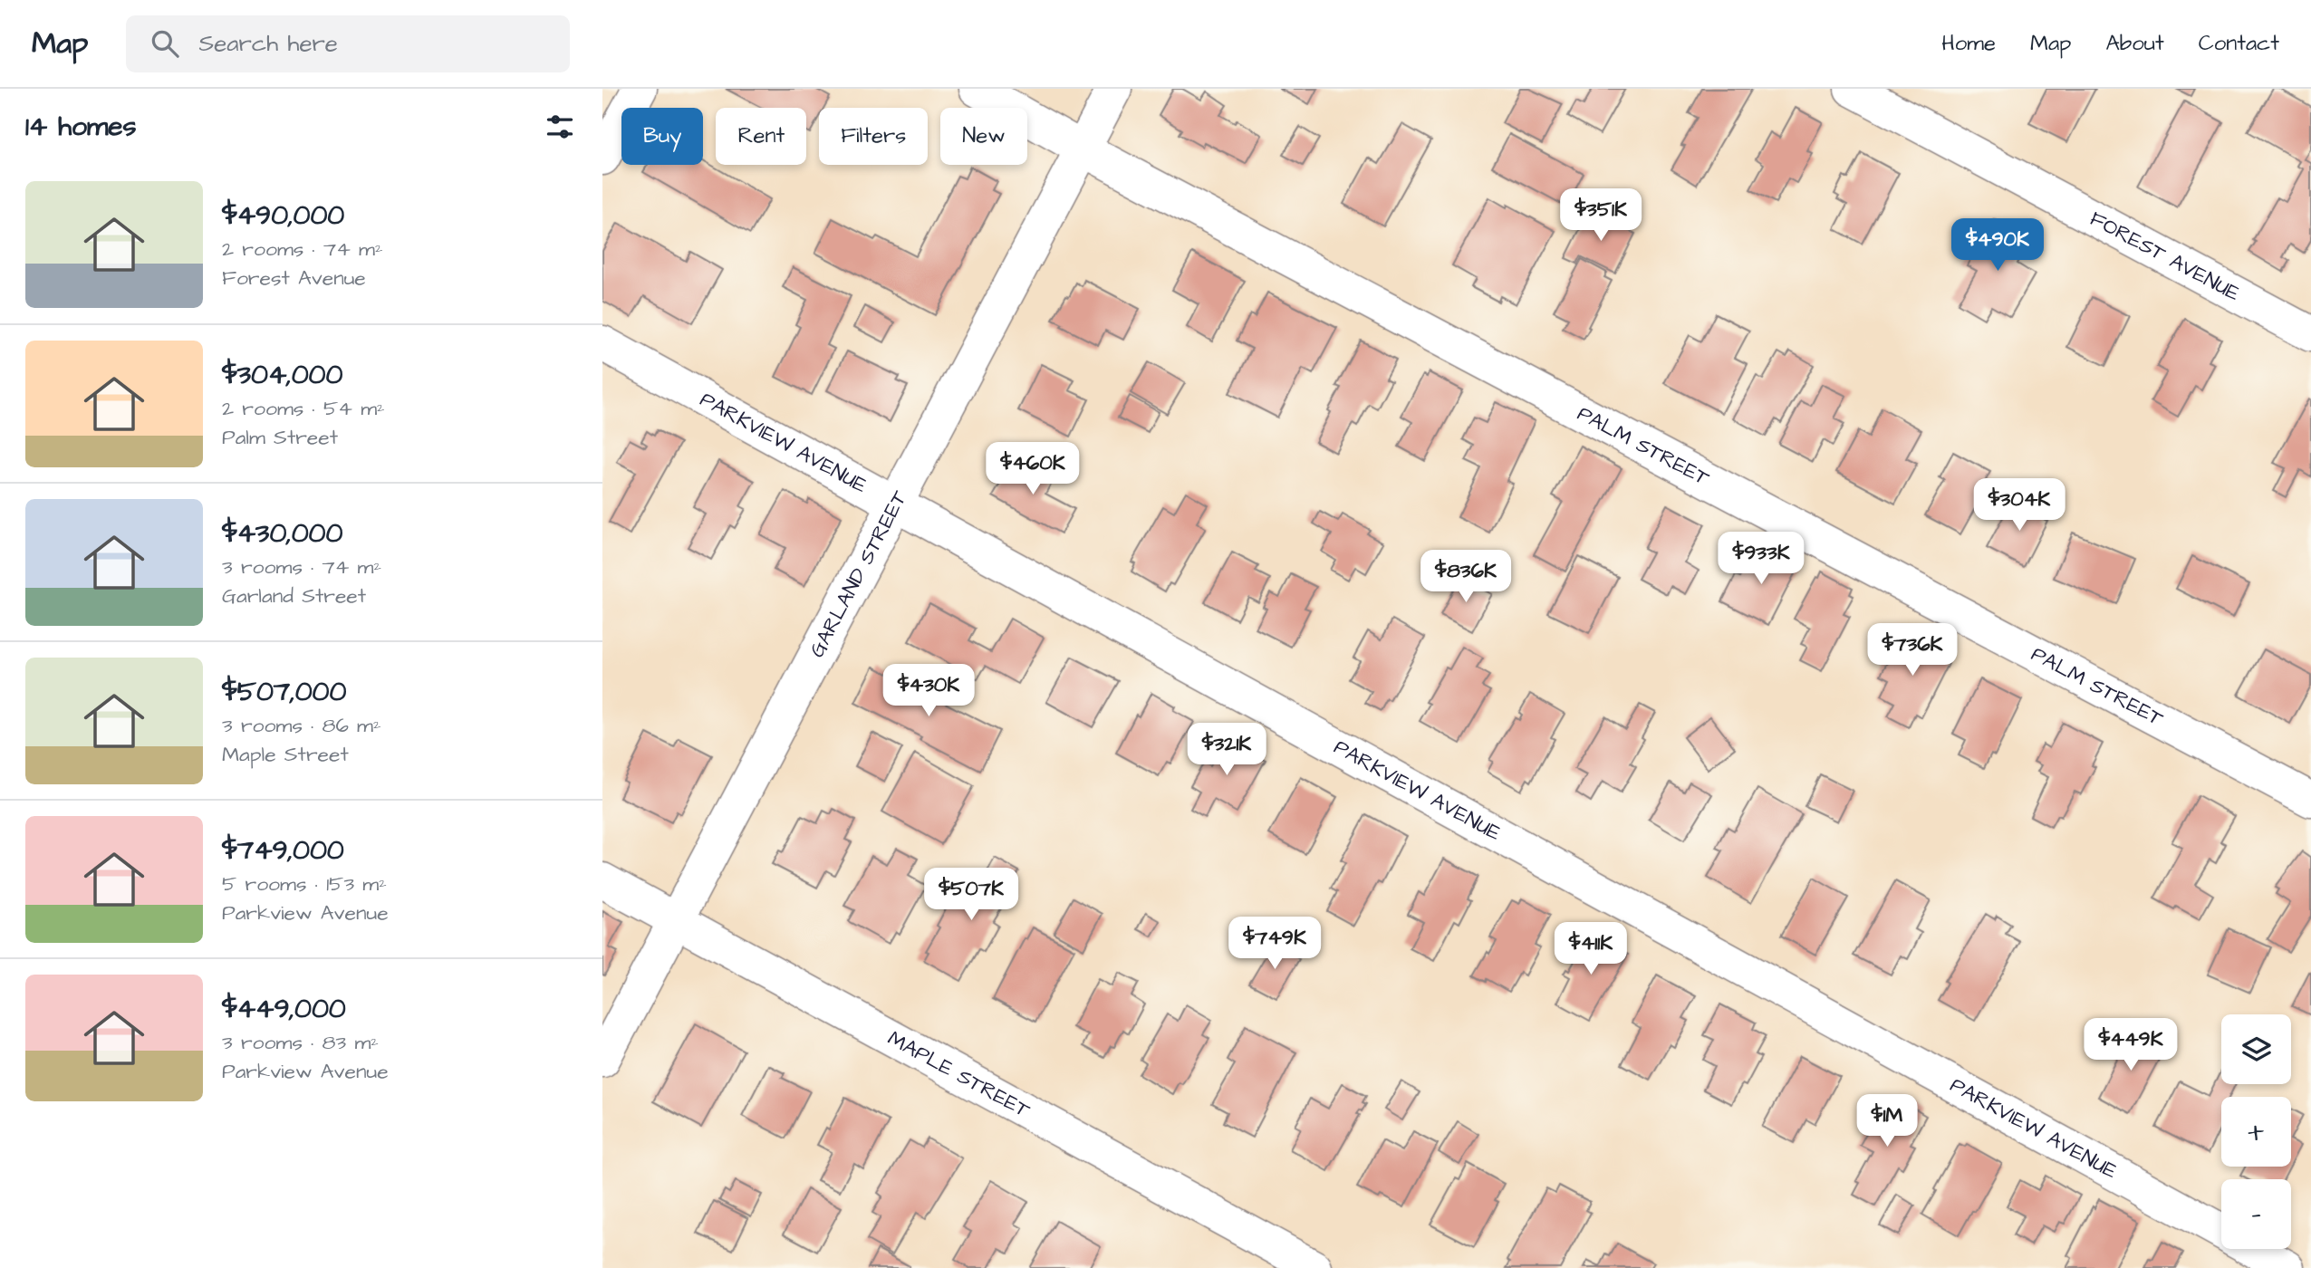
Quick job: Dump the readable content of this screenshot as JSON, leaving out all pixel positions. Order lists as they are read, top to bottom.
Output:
{
  "streets": {
    "street": [
      "FOREST AVENUE",
      "PARKVIEW AVENUE",
      "PALM STREET",
      "GARLAND STREET",
      "MAPLE STREET"
    ]
  },
  "crossings": [
    ["PARKVIEW AVENUE", "GARLAND STREET"],
    ["PALM STREET", "GARLAND STREET"],
    ["GARLAND STREET", "MAPLE STREET"]
  ],
  "page": {
    "header": "Map",
    "search": "Search here",
    "nav": [
      "Home",
      "Map",
      "About",
      "Contact"
    ],
    "heading": "14 homes",
    "chip": [
      "Buy",
      "Rent",
      "Filters",
      "New"
    ],
    "list": [
      {
        "name": "$490,000",
        "note": "2 rooms · 74 m² · Forest Avenue"
      },
      {
        "name": "$304,000",
        "note": "2 rooms · 54 m² · Palm Street"
      },
      {
        "name": "$430,000",
        "note": "3 rooms · 74 m² · Garland Street"
      },
      {
        "name": "$507,000",
        "note": "3 rooms · 86 m² · Maple Street"
      },
      {
        "name": "$749,000",
        "note": "5 rooms · 153 m² · Parkview Avenue"
      },
      {
        "name": "$449,000",
        "note": "3 rooms · 83 m² · Parkview Avenue"
      }
    ],
    "price": [
      "$351K",
      "$490K",
      "$460K",
      "$304K",
      "$933K",
      "$836K",
      "$736K",
      "$430K",
      "$321K",
      "$507K",
      "$749K",
      "$411K",
      "$449K",
      "$1M"
    ],
    "map_buttons": ["+", "−"]
  }
}
